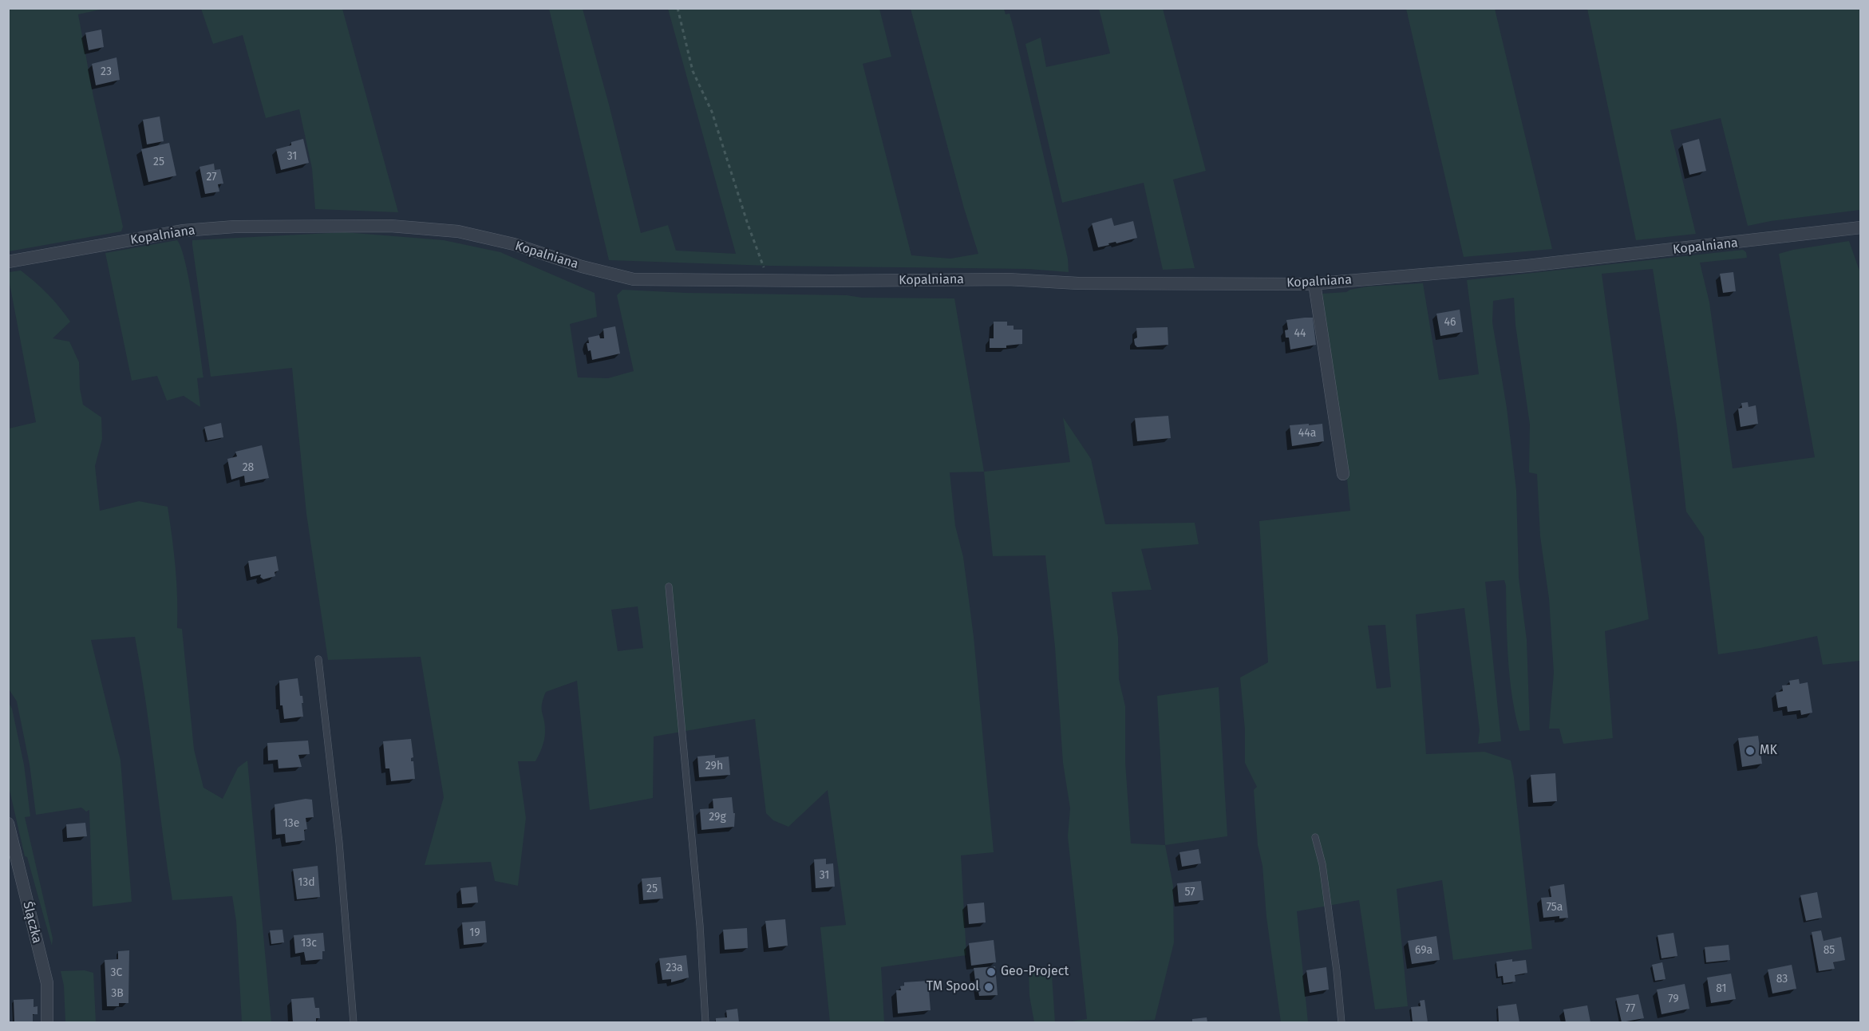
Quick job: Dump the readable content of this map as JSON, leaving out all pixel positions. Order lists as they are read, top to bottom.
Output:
{
  "streets": {
    "street": ["Kopalniana", "Ślączka"]
  },
  "places": ["MK", "Geo-Project", "TM Spool"],
  "house_numbers": [
    "23",
    "31",
    "25",
    "27",
    "46",
    "44",
    "44a",
    "28",
    "29h",
    "29g",
    "13e",
    "31",
    "13d",
    "25",
    "57",
    "75a",
    "19",
    "13c",
    "69a",
    "85",
    "23a",
    "3C",
    "83",
    "81",
    "3B",
    "79",
    "77"
  ]
}
